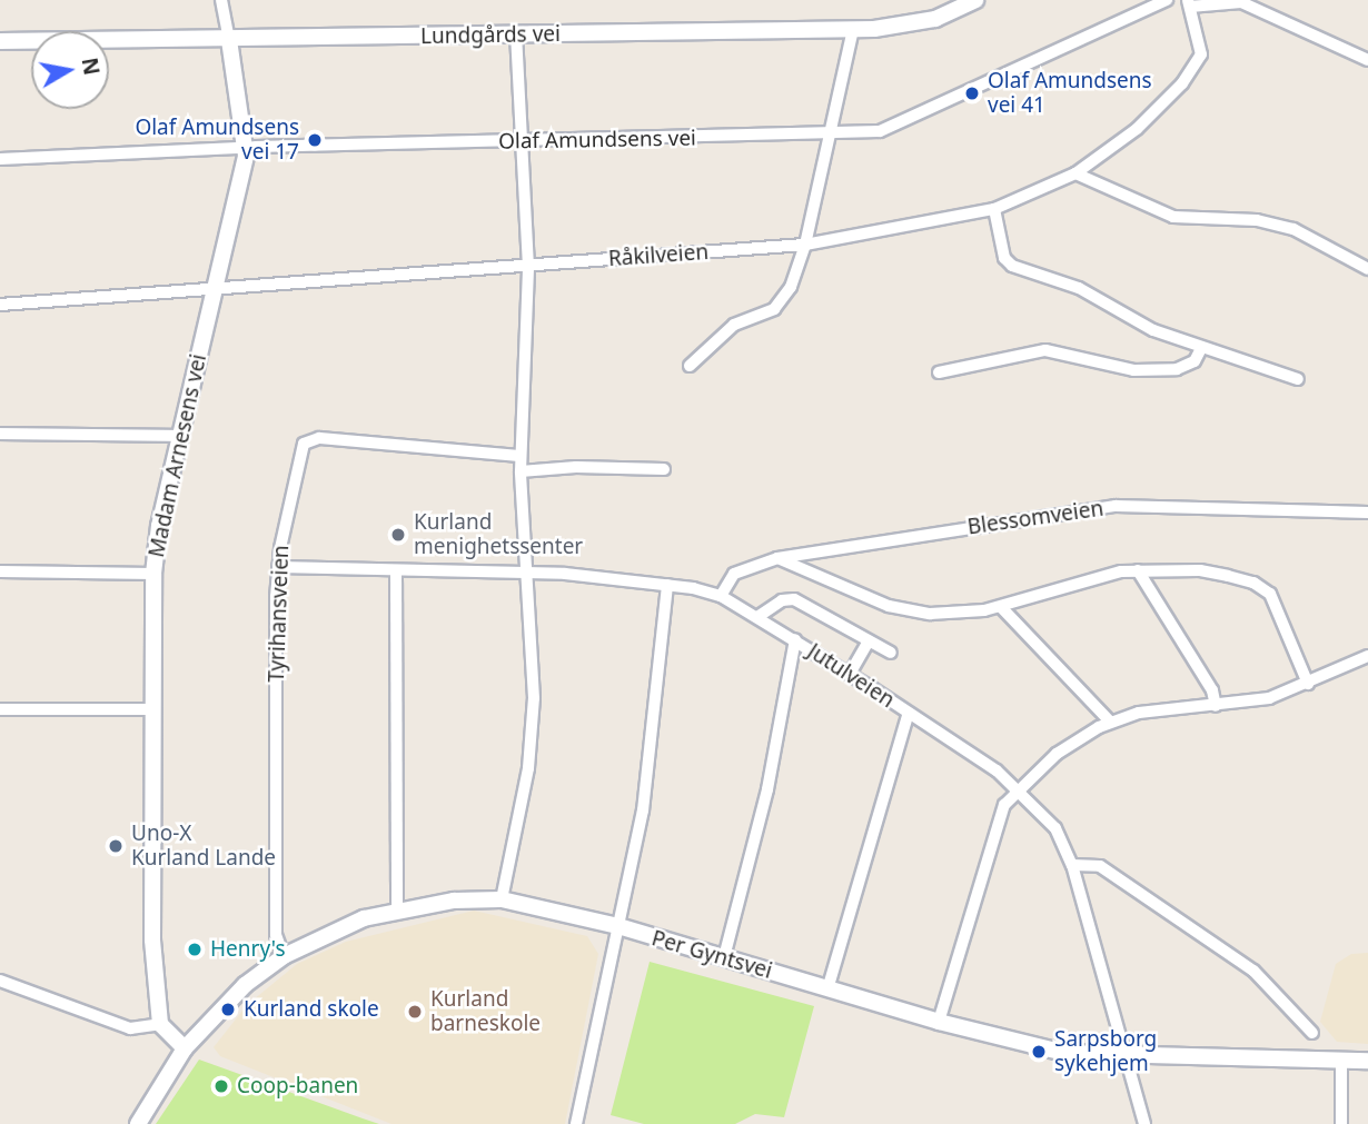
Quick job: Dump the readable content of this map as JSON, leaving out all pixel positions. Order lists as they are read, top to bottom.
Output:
{
  "streets": {
    "street": [
      "Lundgårds vei",
      "Olaf Amundsens vei",
      "Råkilveien",
      "Madam Arnesens vei",
      "Blessomveien",
      "Tyrihansveien",
      "Jutulveien",
      "Per Gyntsvei"
    ]
  },
  "crossings": [
    ["Lundgårds vei", "Madam Arnesens vei"],
    ["Olaf Amundsens vei", "Madam Arnesens vei"],
    ["Råkilveien", "Madam Arnesens vei"],
    ["Blessomveien", "Jutulveien"],
    ["Tyrihansveien", "Jutulveien"],
    ["Tyrihansveien", "Per Gyntsvei"],
    ["Jutulveien", "Per Gyntsvei"]
  ],
  "places": [
    "Olaf Amundsens vei 41",
    "Olaf Amundsens vei 17",
    "Kurland menighetssenter",
    "Uno-X Kurland Lande",
    "Henry's",
    "Kurland skole",
    "Kurland barneskole",
    "Sarpsborg sykehjem",
    "Coop-banen"
  ],
  "north": "right"
}
